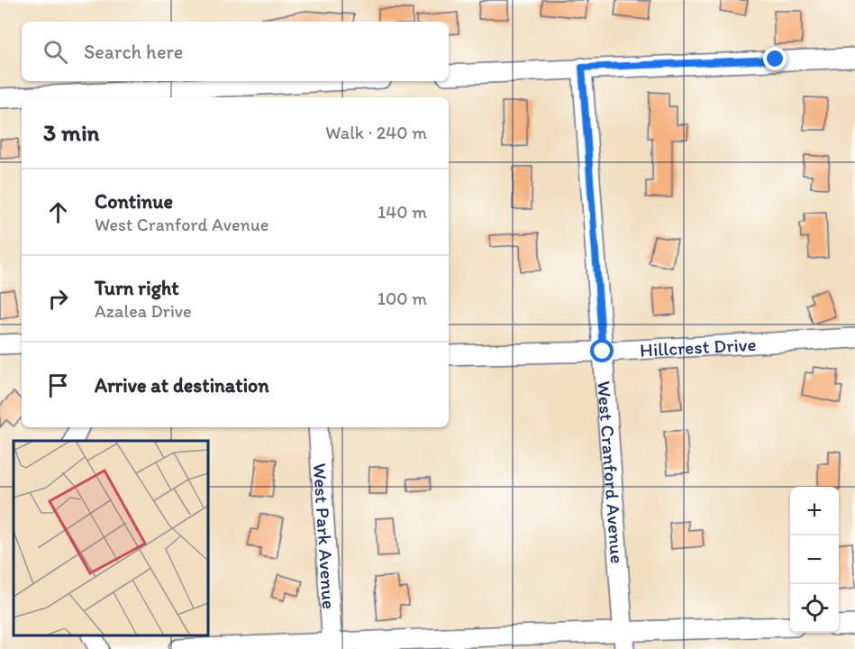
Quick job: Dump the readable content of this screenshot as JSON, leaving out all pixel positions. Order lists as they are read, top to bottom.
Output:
{
  "streets": {
    "street": ["Hillcrest Drive", "West Cranford Avenue", "West Park Avenue"]
  },
  "crossings": [
    ["Hillcrest Drive", "West Cranford Avenue"]
  ],
  "page": {
    "search": "Search here",
    "heading": ["3 min", "Walk · 240 m"],
    "list": [
      ["Continue", "West Cranford Avenue", "140 m"],
      ["Turn right", "Azalea Drive", "100 m"],
      "Arrive at destination"
    ],
    "map_buttons": ["+", "−"]
  }
}
